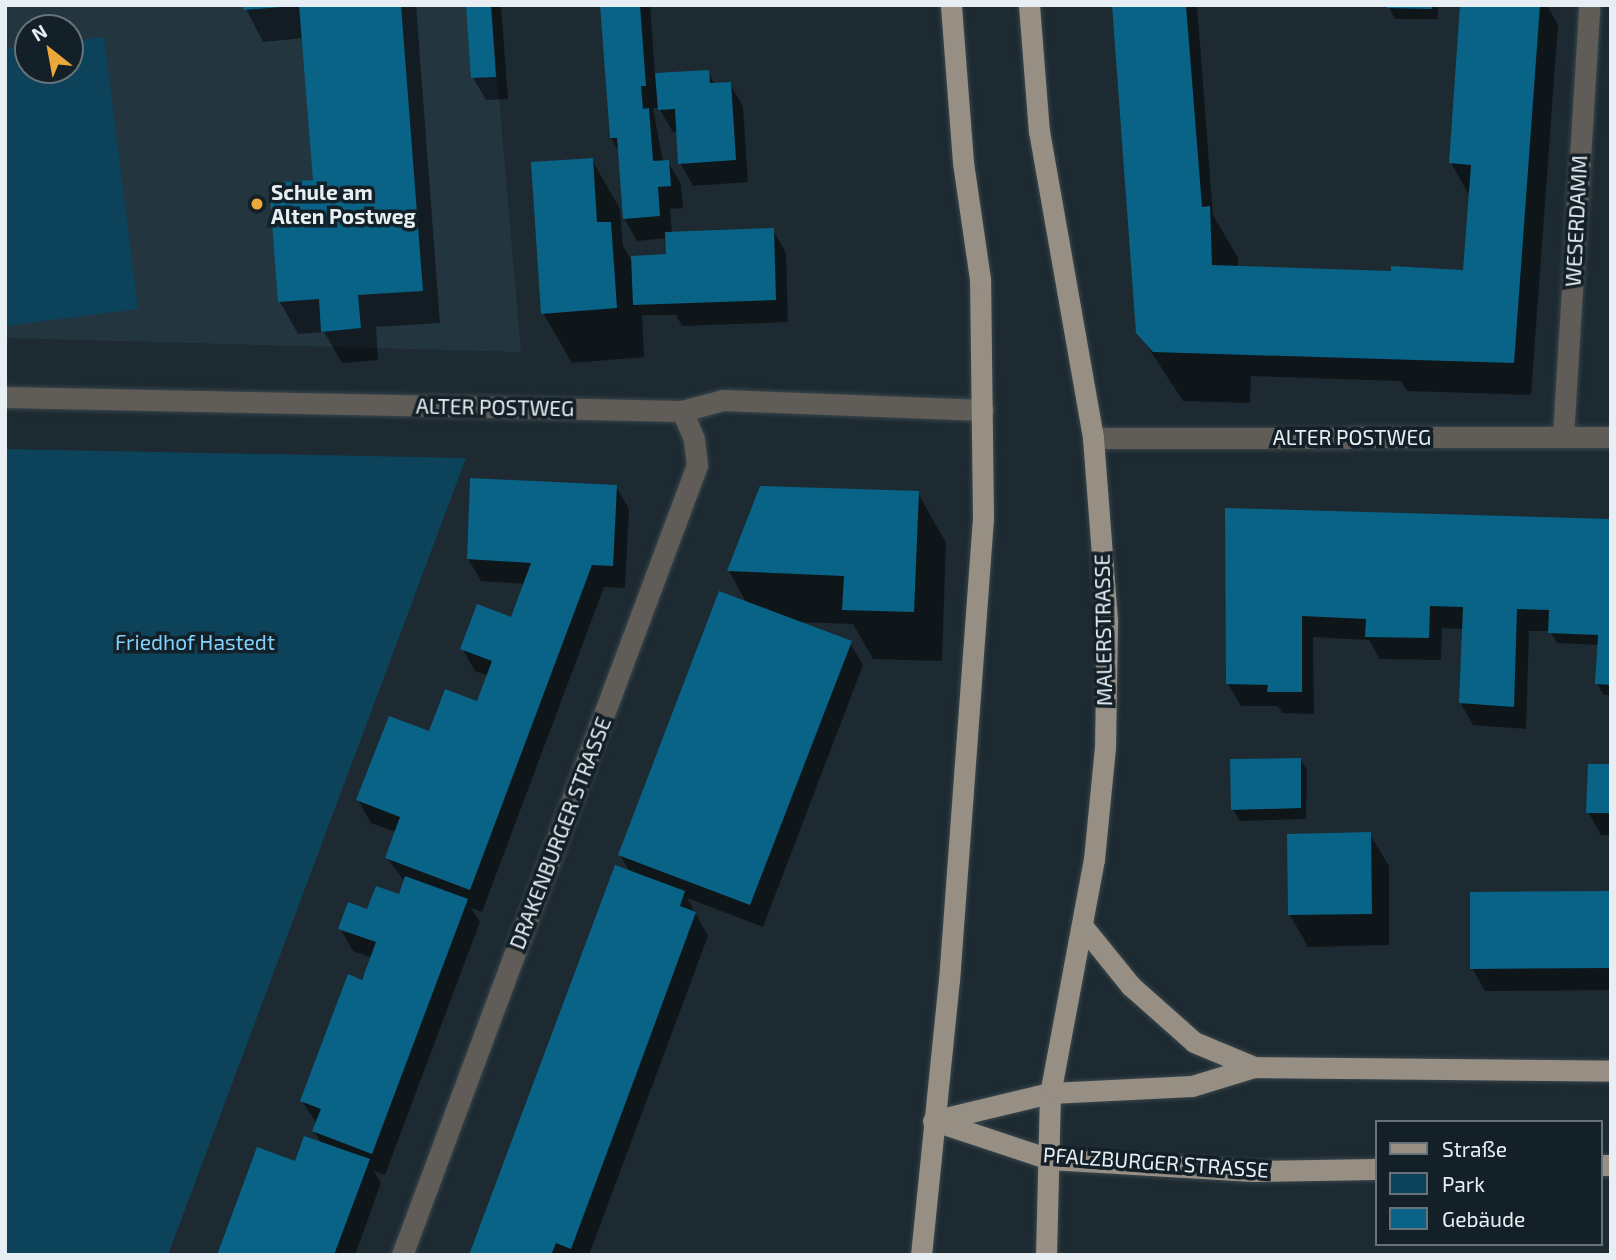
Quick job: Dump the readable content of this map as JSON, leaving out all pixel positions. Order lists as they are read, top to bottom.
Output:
{
  "streets": {
    "main road": ["MALERSTRASSE", "PFALZBURGER STRASSE"],
    "street": ["WESERDAMM", "ALTER POSTWEG", "DRAKENBURGER STRASSE"]
  },
  "crossings": [
    ["WESERDAMM", "ALTER POSTWEG"],
    ["ALTER POSTWEG", "MALERSTRASSE"],
    ["ALTER POSTWEG", "DRAKENBURGER STRASSE"],
    ["MALERSTRASSE", "PFALZBURGER STRASSE"]
  ],
  "parks": ["Friedhof Hastedt"],
  "places": ["Schule am Alten Postweg"],
  "legend": ["Straße", "Park", "Gebäude"],
  "north": "top left"
}
